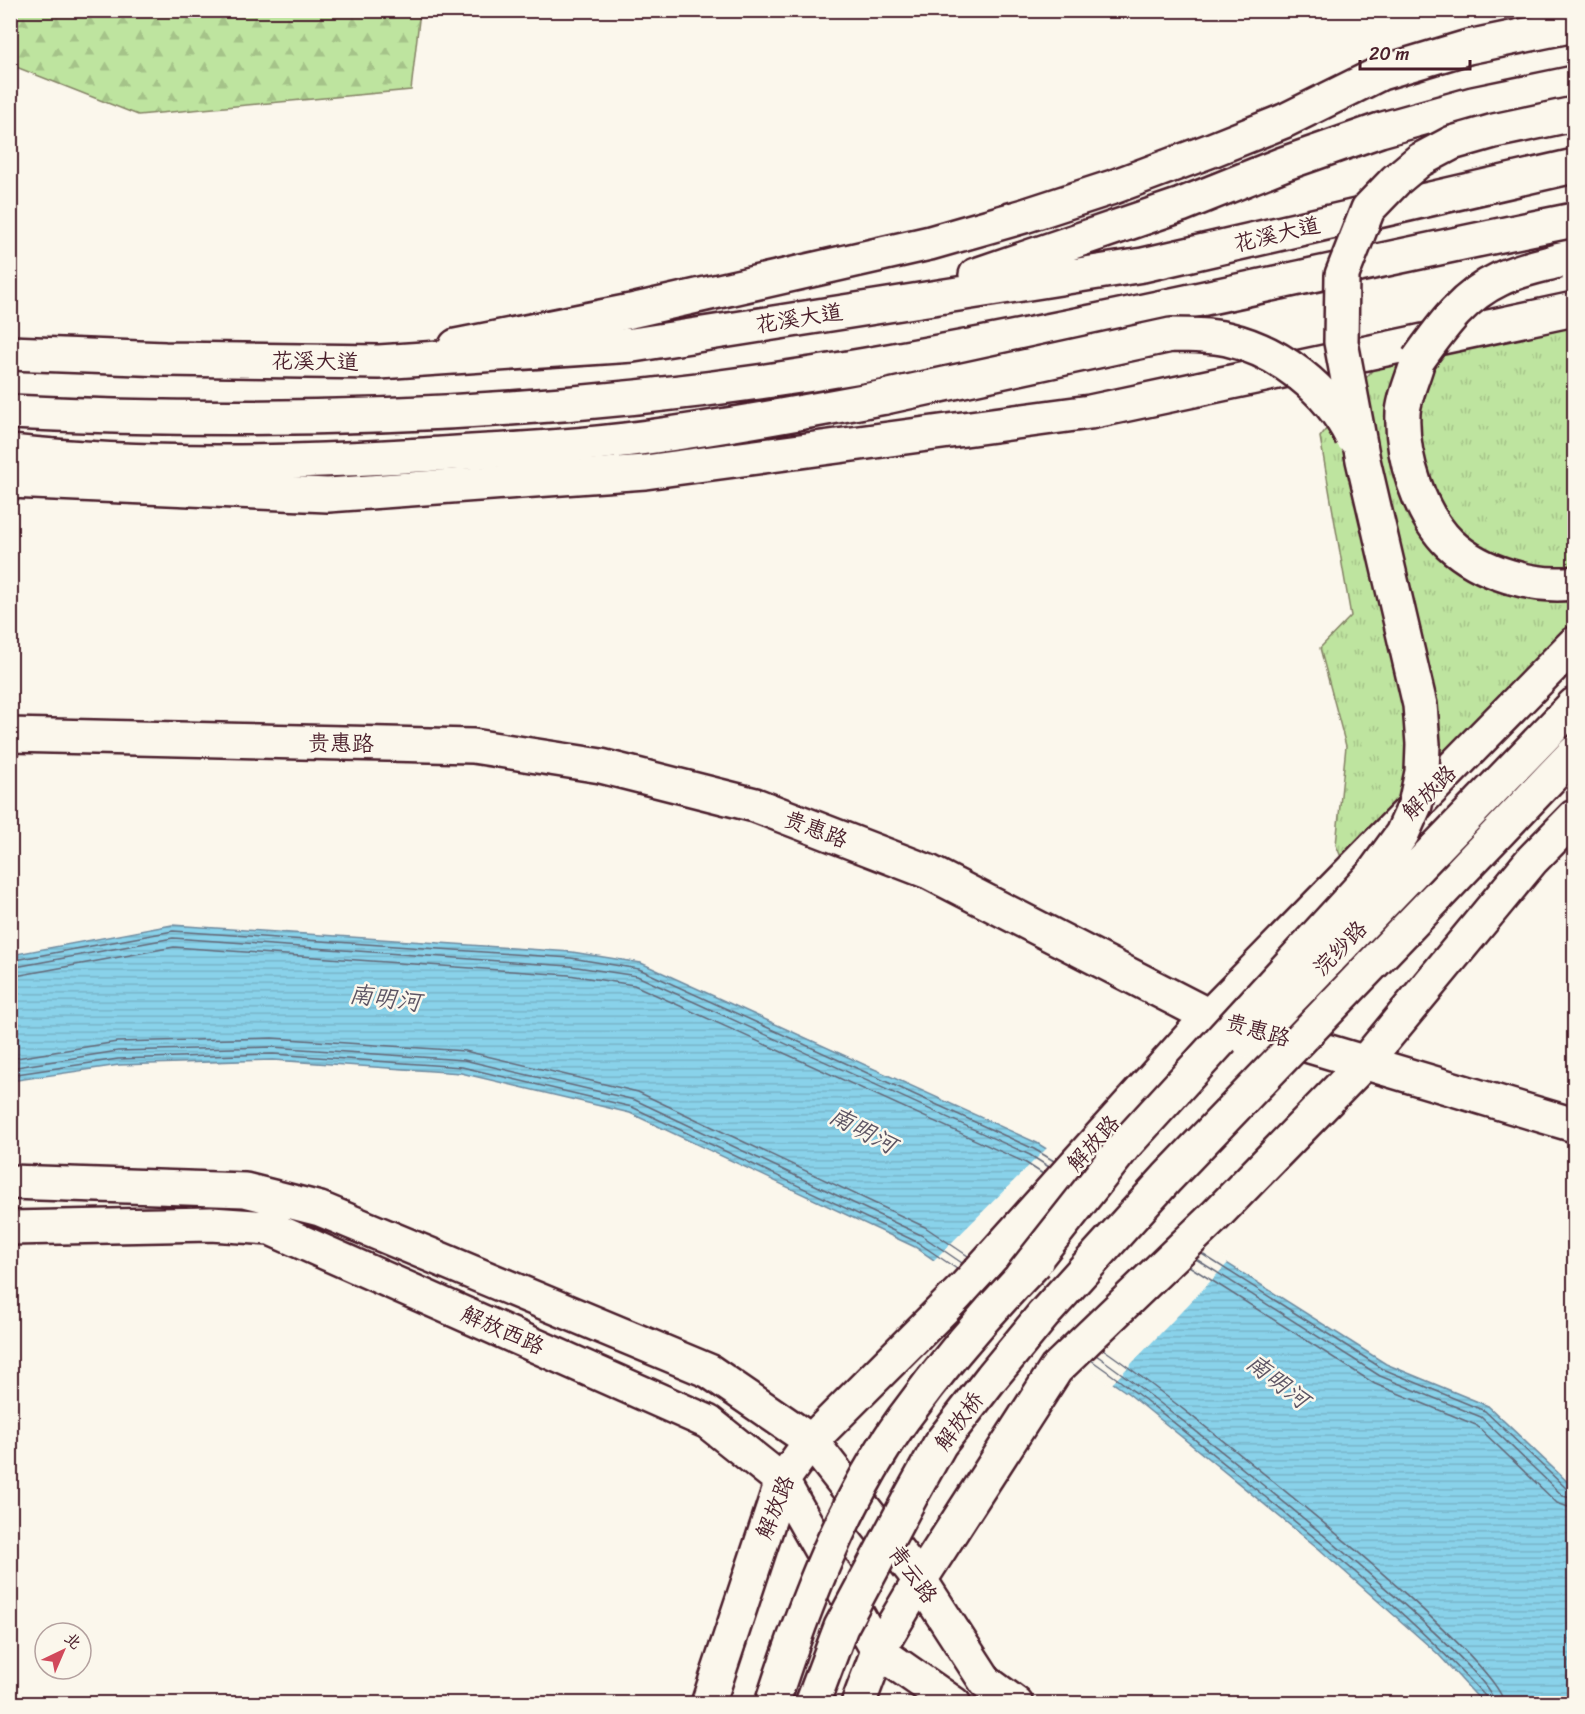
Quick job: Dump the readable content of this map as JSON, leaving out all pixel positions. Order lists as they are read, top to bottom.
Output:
{
  "streets": {
    "main road": [
      "花溪大道",
      "贵惠路",
      "解放路",
      "浣纱路",
      "解放西路",
      "解放桥",
      "青云路"
    ]
  },
  "crossings": [
    ["贵惠路", "解放路"],
    ["解放路", "解放西路"],
    ["解放路", "青云路"],
    ["浣纱路", "解放桥"],
    ["解放西路", "青云路"]
  ],
  "water": ["南明河"],
  "scale_bar": "20 m",
  "north": "top right"
}
